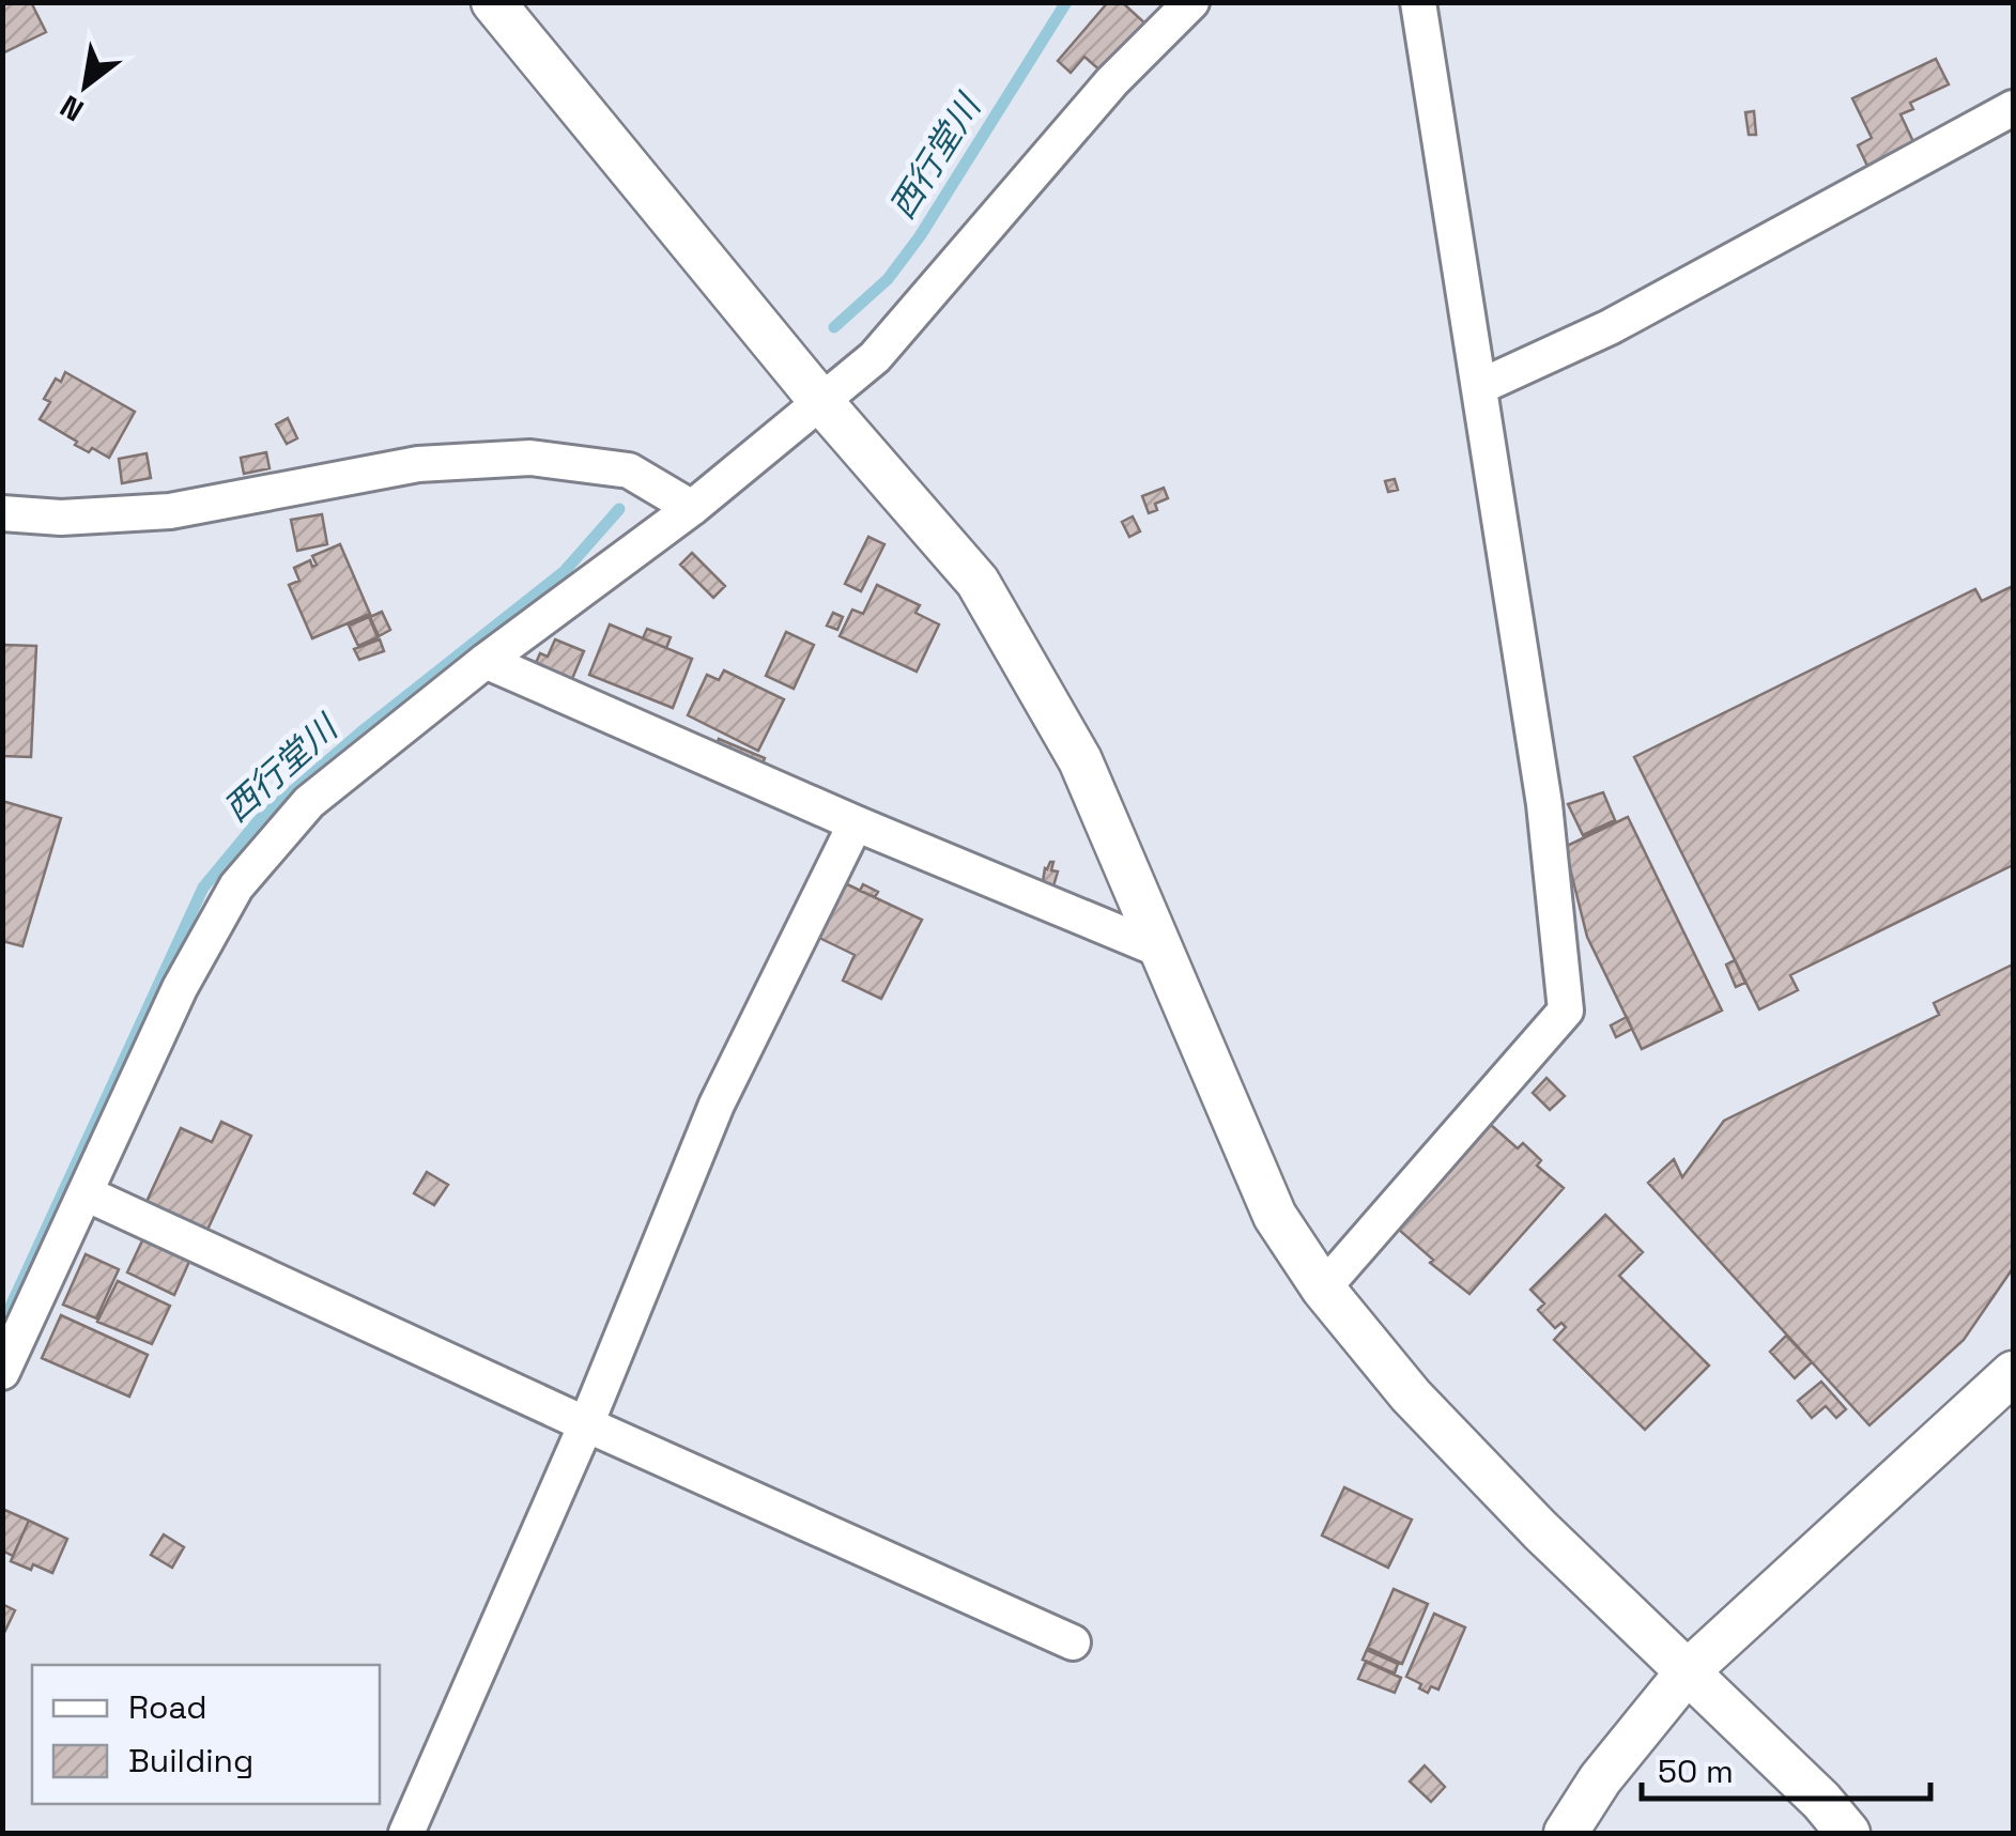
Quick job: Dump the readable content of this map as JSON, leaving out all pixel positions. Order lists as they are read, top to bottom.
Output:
{
  "water": ["西行堂川"],
  "legend": ["Road", "Building"],
  "scale_bar": "50 m",
  "north": "bottom left"
}
